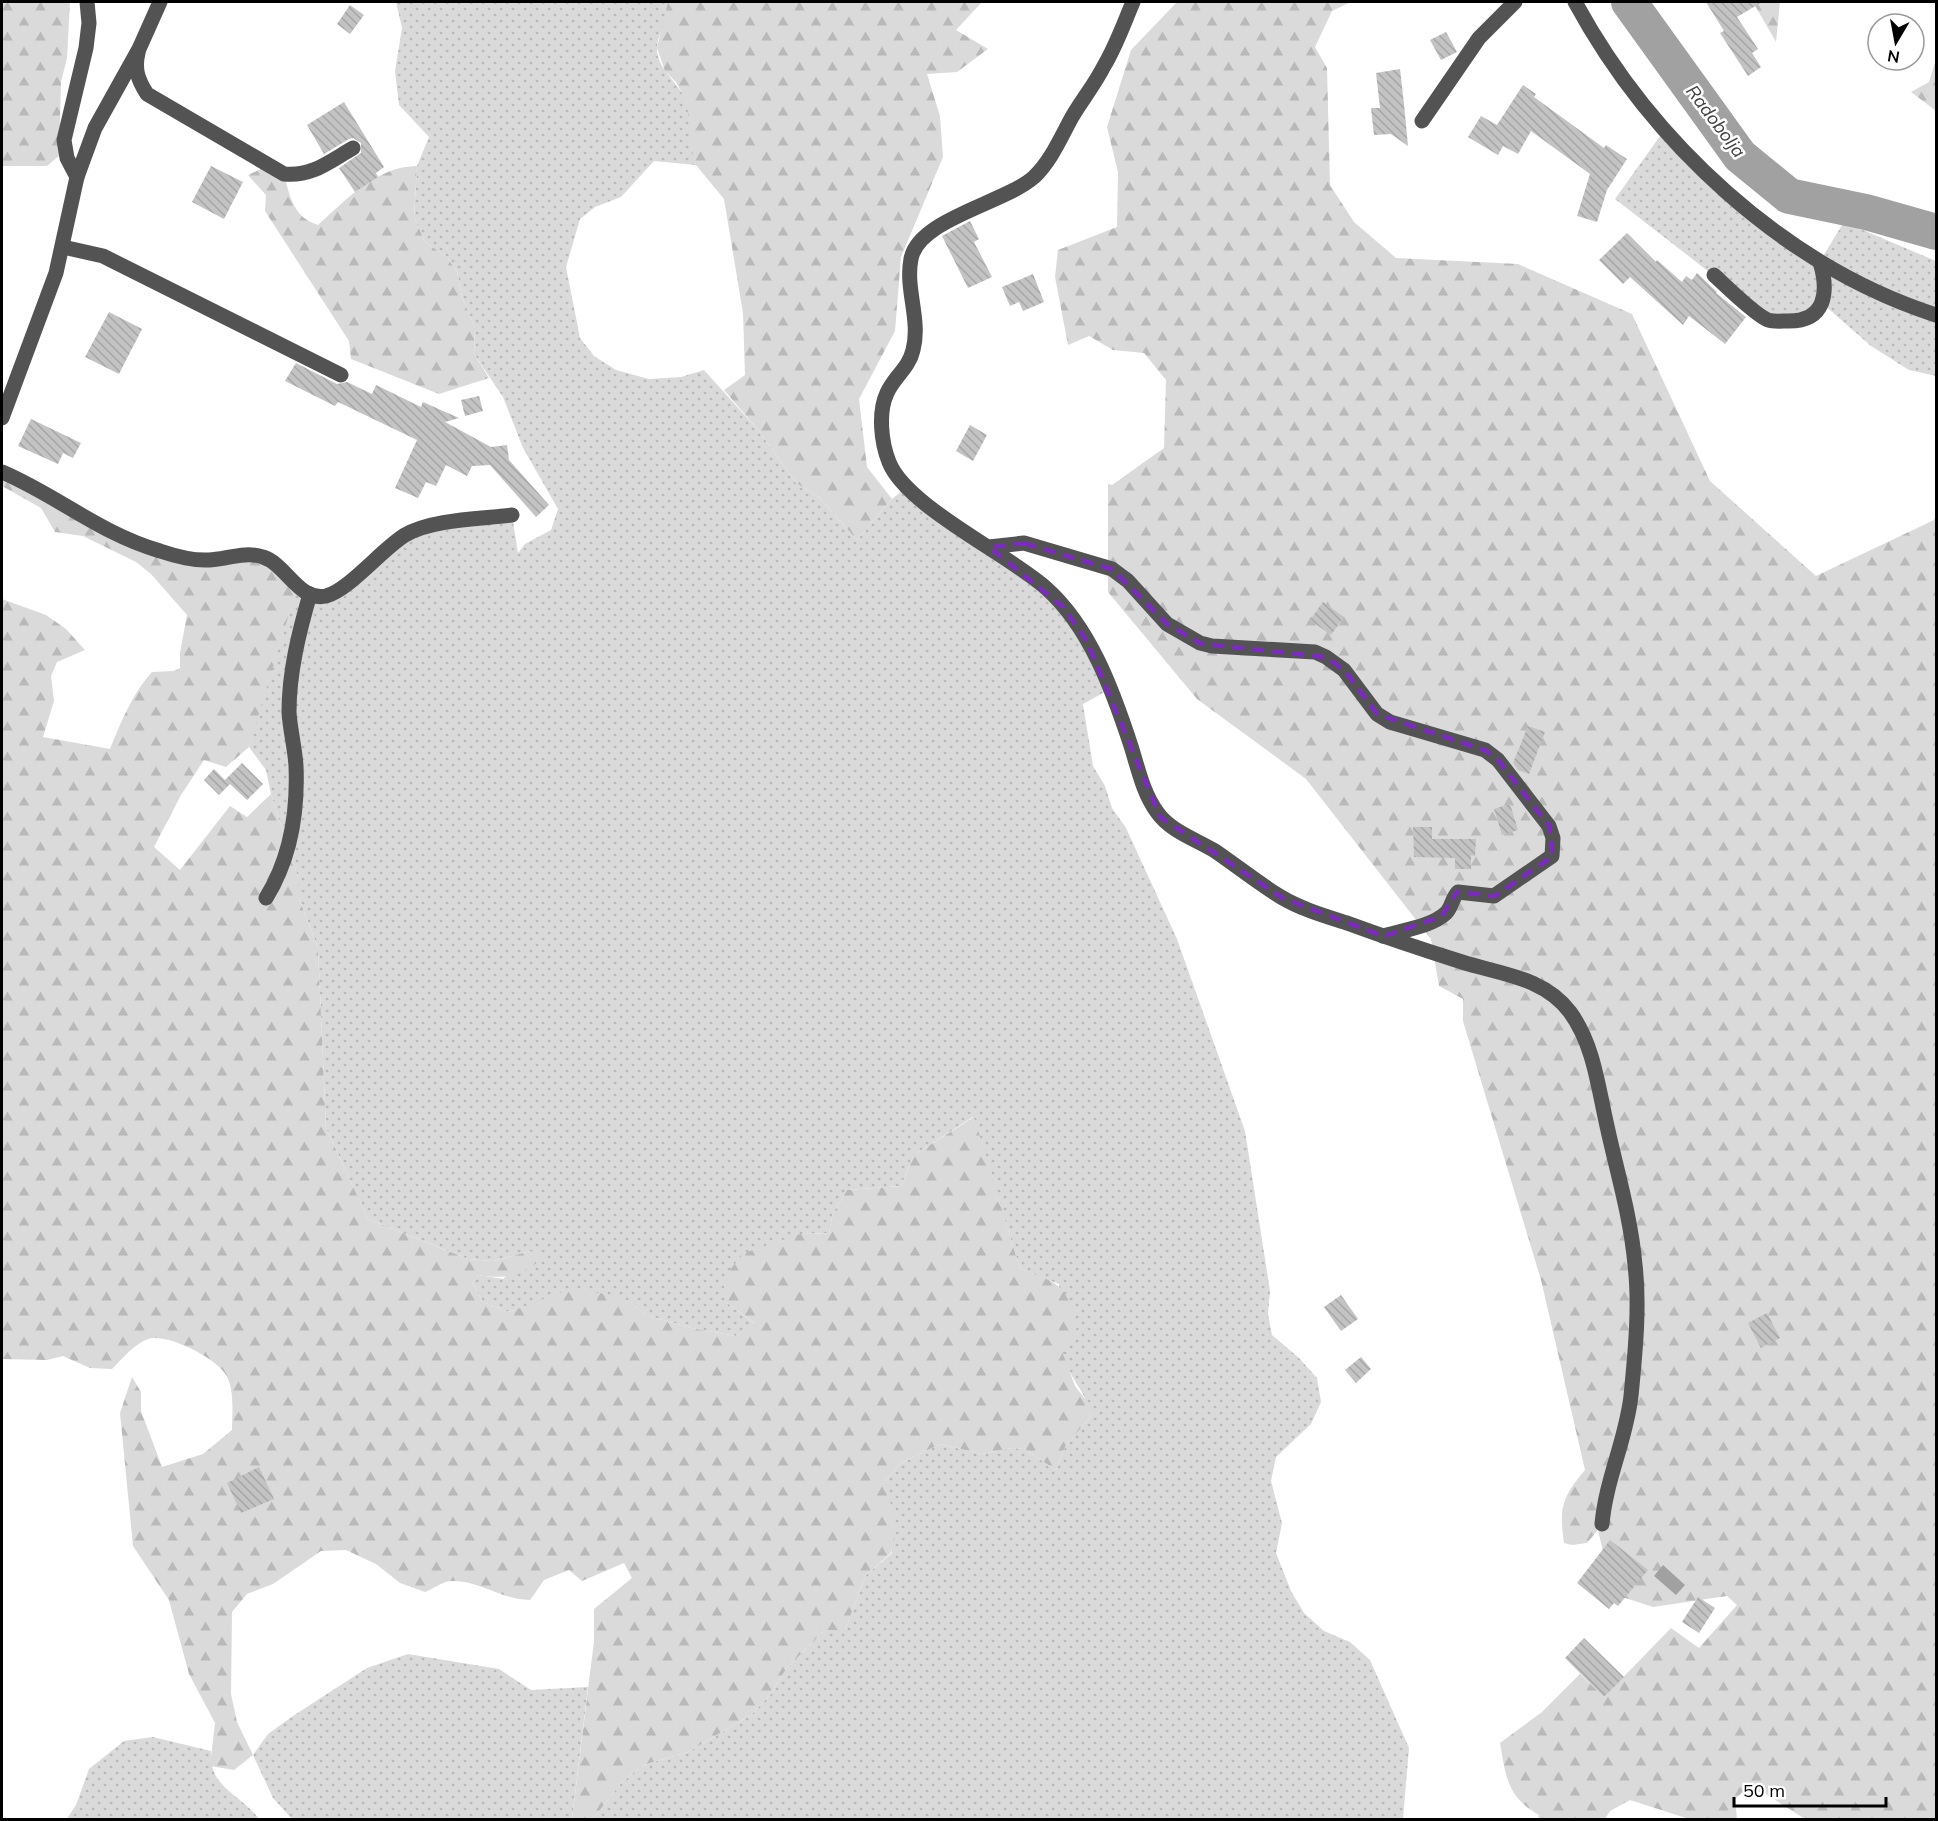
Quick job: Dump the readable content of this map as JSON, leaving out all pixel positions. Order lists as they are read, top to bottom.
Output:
{
  "water": ["Radobolja"],
  "scale_bar": "50 m",
  "north": "bottom"
}
